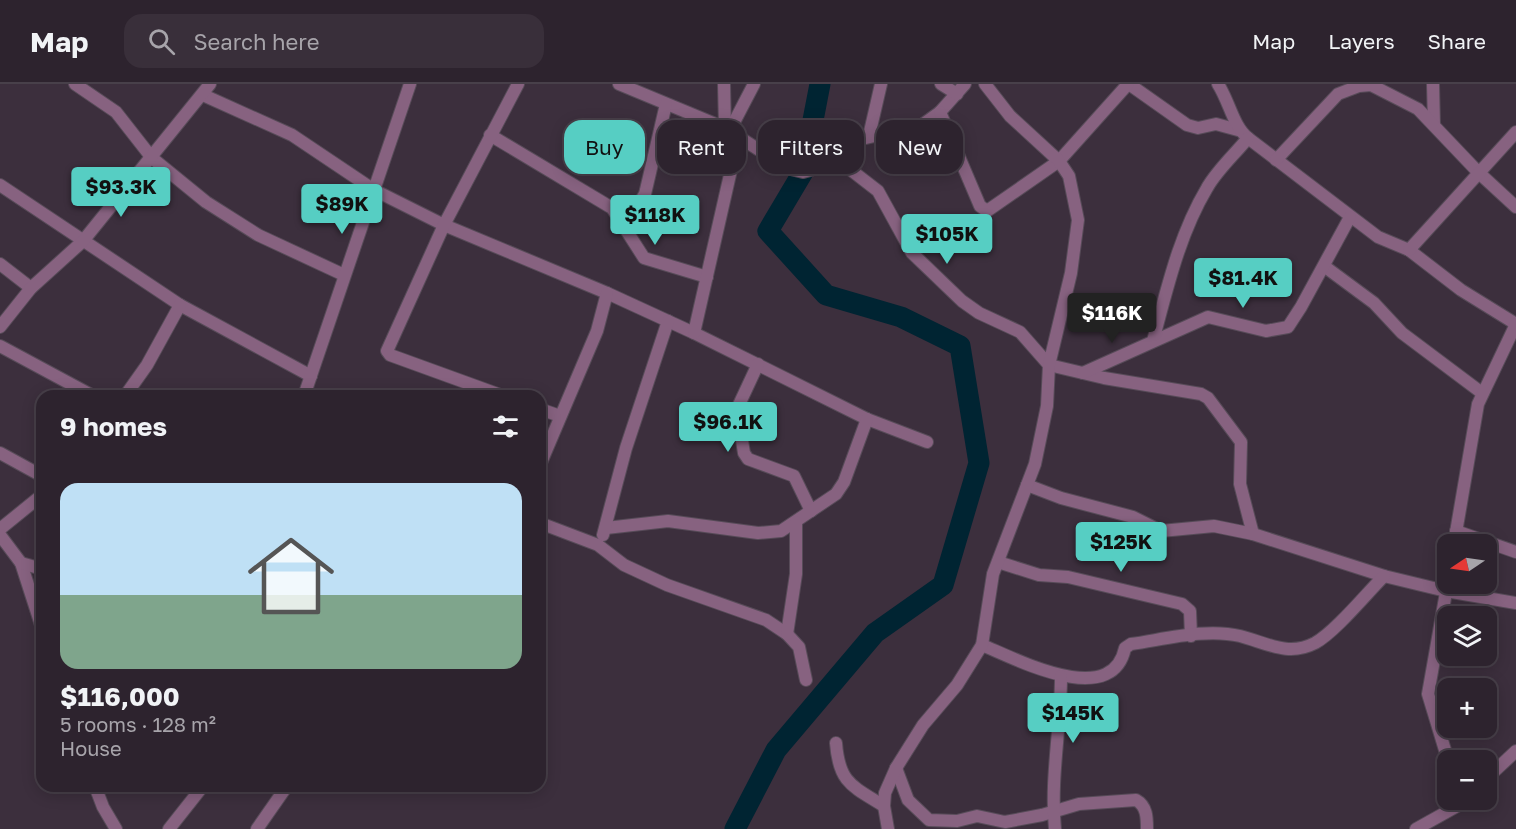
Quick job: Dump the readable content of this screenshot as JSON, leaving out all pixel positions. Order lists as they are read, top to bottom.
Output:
{
  "north": "left",
  "page": {
    "header": "Map",
    "search": "Search here",
    "nav": ["Map", "Layers", "Share"],
    "chip": [
      "Buy",
      "Rent",
      "Filters",
      "New"
    ],
    "price": [
      "$93.3K",
      "$89K",
      "$118K",
      "$105K",
      "$81.4K",
      "$116K",
      "$96.1K",
      "$125K",
      "$145K"
    ],
    "heading": "9 homes",
    "list": [
      {
        "name": "$116,000",
        "note": "5 rooms · 128 m² · House"
      }
    ],
    "map_buttons": ["+", "−"]
  }
}
